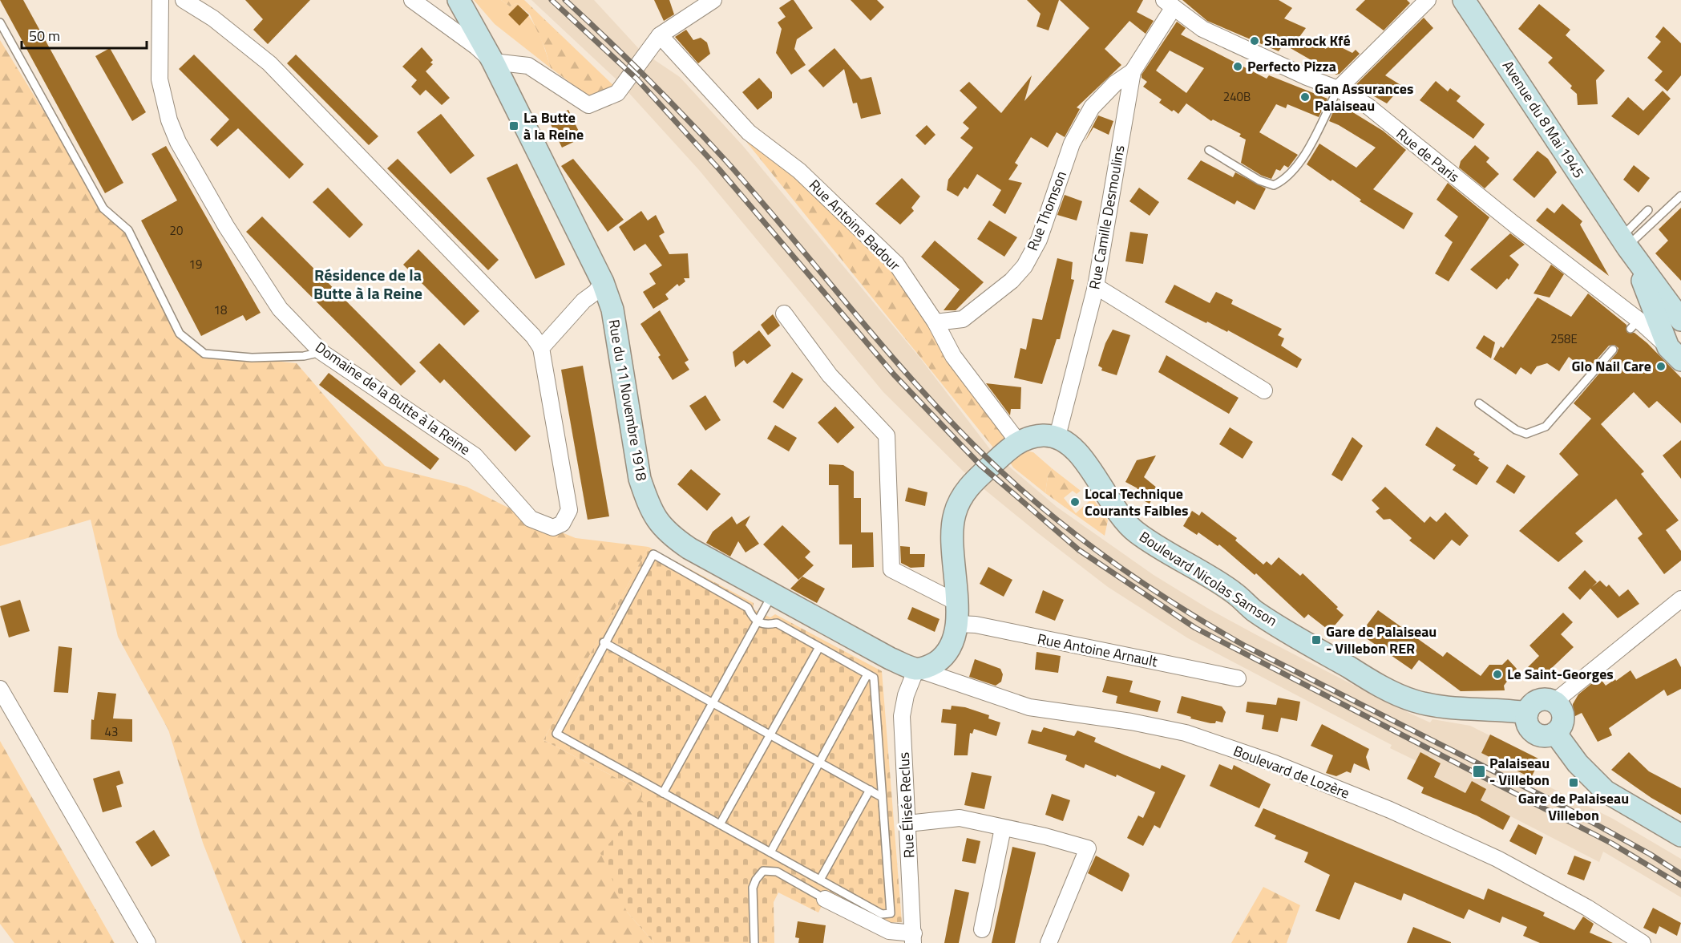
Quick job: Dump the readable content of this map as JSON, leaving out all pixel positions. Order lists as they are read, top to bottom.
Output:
{
  "streets": {
    "street": [
      "Avenue du 8 Mai 1945",
      "Rue de Paris",
      "Rue Thomson",
      "Rue Camille Desmoulins",
      "Rue Antoine Badour",
      "Domaine de la Butte à la Reine",
      "Rue du 11 Novembre 1918",
      "Boulevard Nicolas Samson",
      "Rue Antoine Arnault",
      "Boulevard de Lozère",
      "Rue Élisée Reclus"
    ]
  },
  "crossings": [
    ["Avenue du 8 Mai 1945", "Rue de Paris"],
    ["Rue de Paris", "Rue Camille Desmoulins"],
    ["Rue Thomson", "Rue Camille Desmoulins"],
    ["Rue Thomson", "Rue Antoine Badour"],
    ["Rue Camille Desmoulins", "Boulevard Nicolas Samson"],
    ["Rue du 11 Novembre 1918", "Boulevard de Lozère"],
    ["Rue du 11 Novembre 1918", "Rue Élisée Reclus"],
    ["Boulevard de Lozère", "Rue Élisée Reclus"]
  ],
  "districts": ["Résidence de la Butte à la Reine"],
  "places": {
    "other": [
      "Shamrock Kfé",
      "Perfecto Pizza",
      "Gan Assurances Palaiseau",
      "Glo Nail Care",
      "Local Technique Courants Faibles",
      "Le Saint-Georges"
    ],
    "transit": [
      "La Butte à la Reine",
      "Gare de Palaiseau - Villebon RER",
      "Palaiseau - Villebon",
      "Gare de Palaiseau Villebon"
    ]
  },
  "house_numbers": [
    "240B",
    "20",
    "19",
    "18",
    "258E",
    "43"
  ],
  "scale_bar": "50 m"
}
